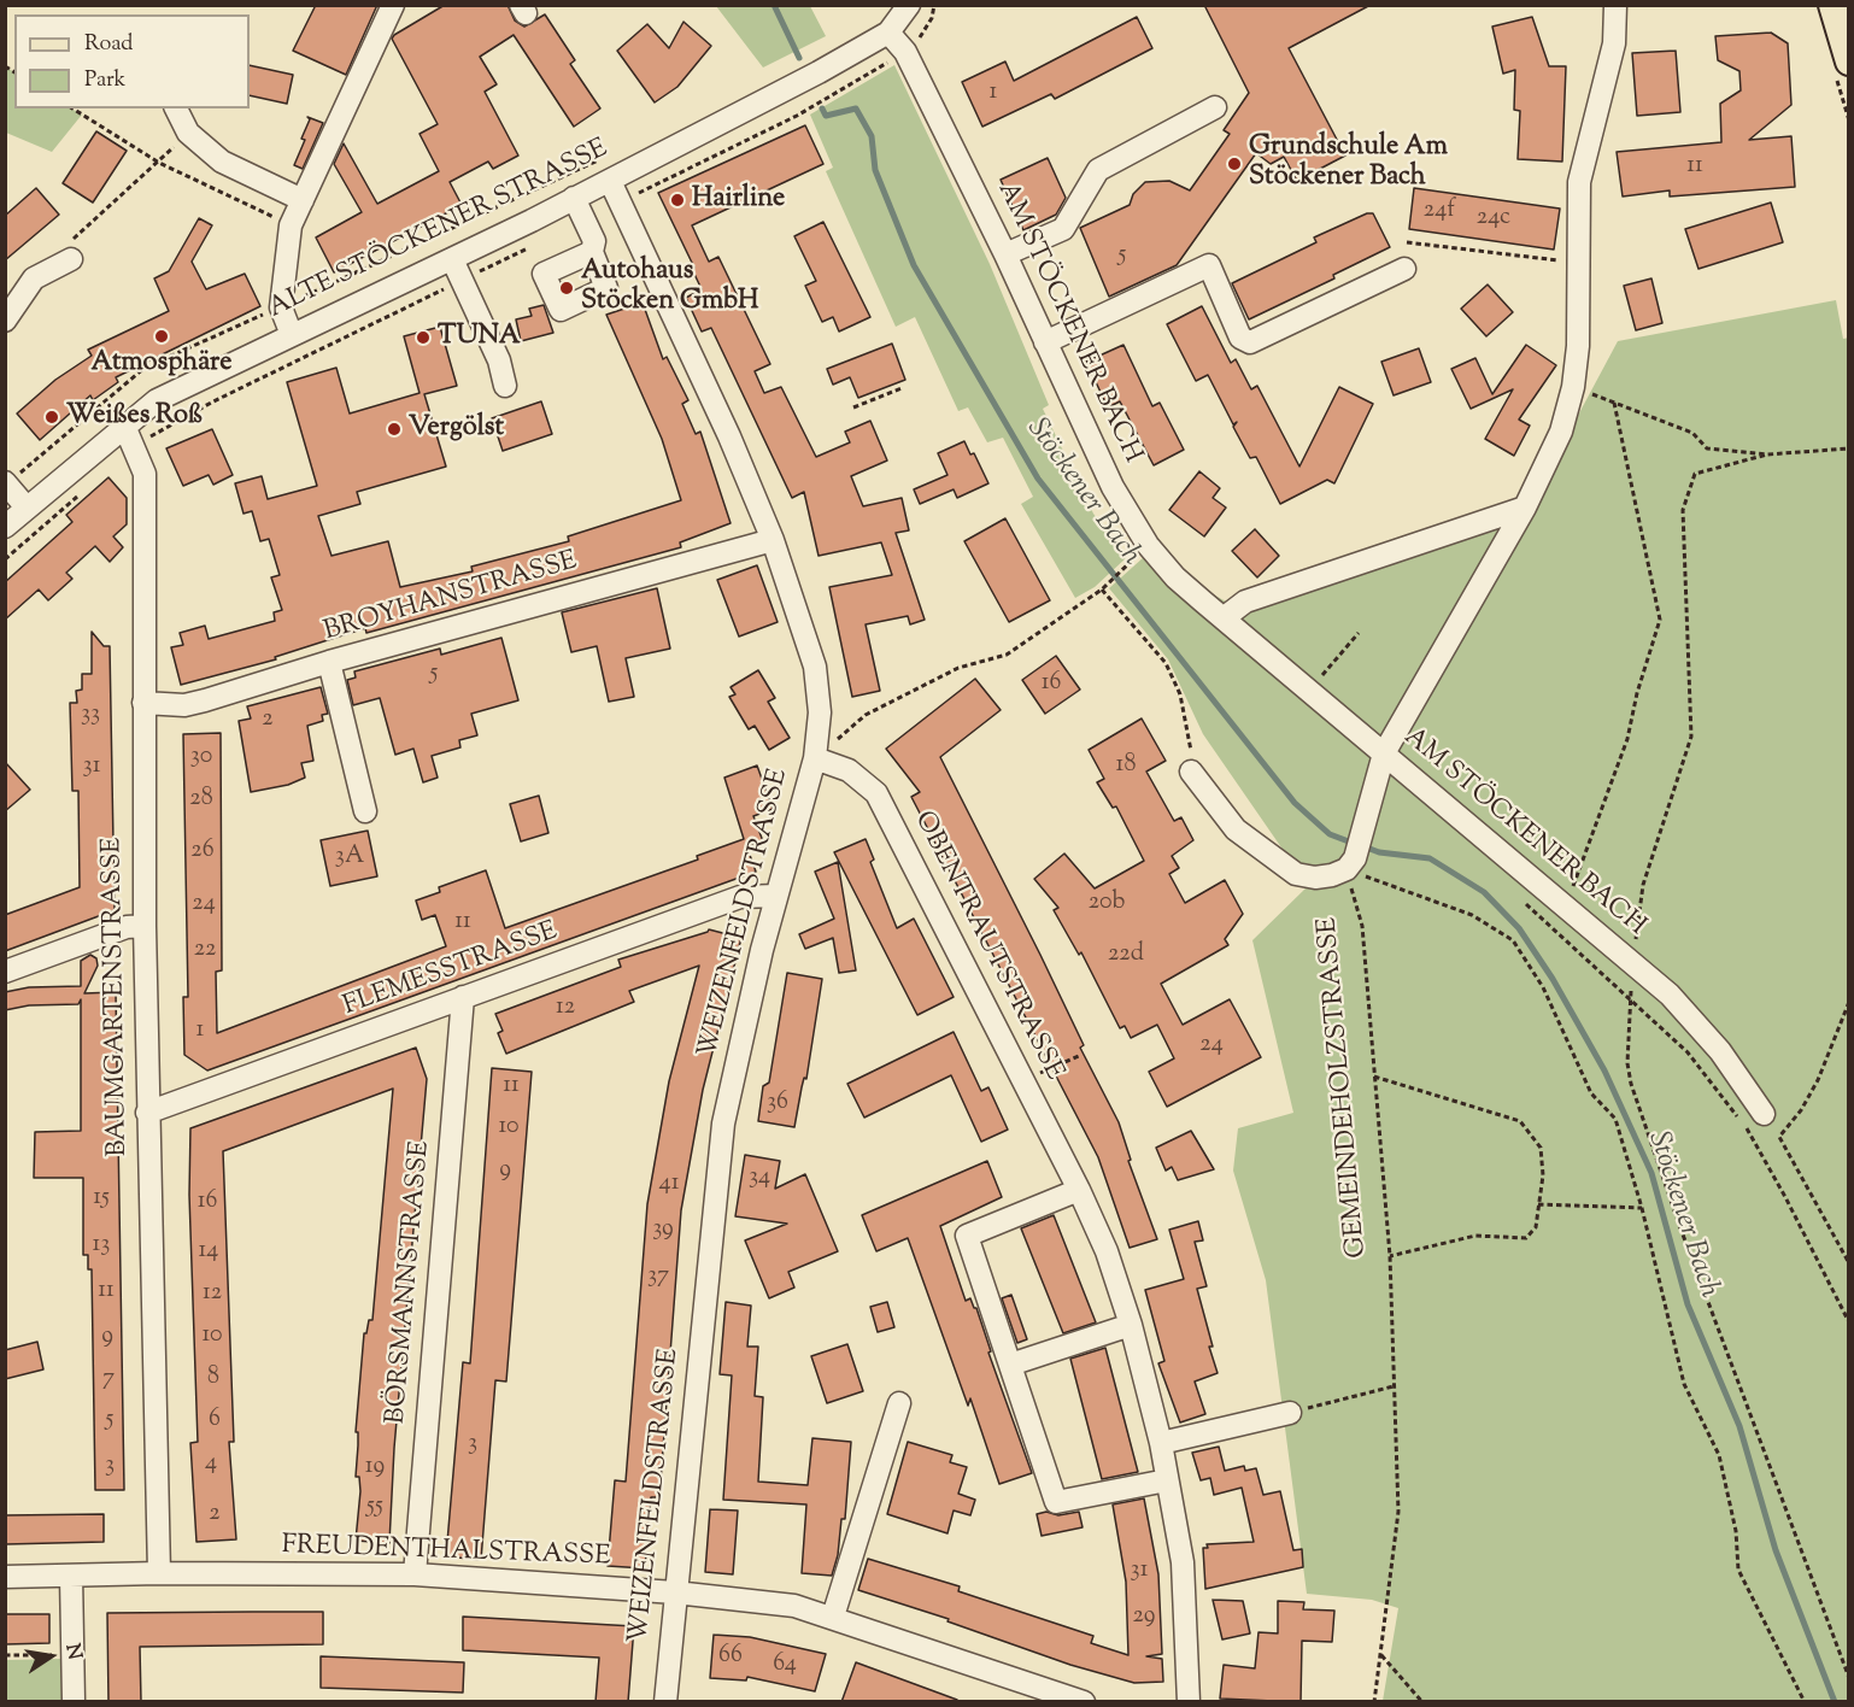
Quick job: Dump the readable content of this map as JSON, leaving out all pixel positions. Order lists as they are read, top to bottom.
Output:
{
  "streets": {
    "street": [
      "ALTE STÖCKENER STRASSE",
      "AM STÖCKENER BACH",
      "BROYHANSTRASSE",
      "WEIZENFELDSTRASSE",
      "OBENTRAUTSTRASSE",
      "FLEMESSTRASSE",
      "BAUMGARTENSTRASSE",
      "BÖRSMANNSTRASSE",
      "FREUDENTHALSTRASSE"
    ],
    "path": ["GEMEINDEHOLZSTRASSE"]
  },
  "crossings": [
    ["ALTE STÖCKENER STRASSE", "AM STÖCKENER BACH"],
    ["ALTE STÖCKENER STRASSE", "WEIZENFELDSTRASSE"],
    ["ALTE STÖCKENER STRASSE", "BAUMGARTENSTRASSE"],
    ["BROYHANSTRASSE", "WEIZENFELDSTRASSE"],
    ["BROYHANSTRASSE", "BAUMGARTENSTRASSE"],
    ["WEIZENFELDSTRASSE", "OBENTRAUTSTRASSE"],
    ["WEIZENFELDSTRASSE", "FLEMESSTRASSE"],
    ["WEIZENFELDSTRASSE", "FREUDENTHALSTRASSE"],
    ["FLEMESSTRASSE", "BAUMGARTENSTRASSE"],
    ["FLEMESSTRASSE", "BÖRSMANNSTRASSE"],
    ["BAUMGARTENSTRASSE", "FREUDENTHALSTRASSE"],
    ["BÖRSMANNSTRASSE", "FREUDENTHALSTRASSE"]
  ],
  "water": ["Stöckener Bach"],
  "places": [
    "Grundschule Am Stöckener Bach",
    "Hairline",
    "Autohaus Stöcken GmbH",
    "Atmosphäre",
    "TUNA",
    "Weißes Roß",
    "Vergölst"
  ],
  "house_numbers": [
    "1",
    "11",
    "24f",
    "24c",
    "5",
    "5",
    "16",
    "33",
    "2",
    "30",
    "18",
    "31",
    "28",
    "26",
    "3A",
    "20b",
    "24",
    "11",
    "22",
    "22d",
    "12",
    "1",
    "24",
    "11",
    "36",
    "10",
    "9",
    "34",
    "41",
    "15",
    "16",
    "39",
    "13",
    "14",
    "37",
    "11",
    "12",
    "10",
    "9",
    "8",
    "7",
    "5",
    "6",
    "3",
    "4",
    "3",
    "19",
    "55",
    "2",
    "31",
    "29",
    "66",
    "64"
  ],
  "legend": ["Road", "Park"],
  "north": "right"
}
